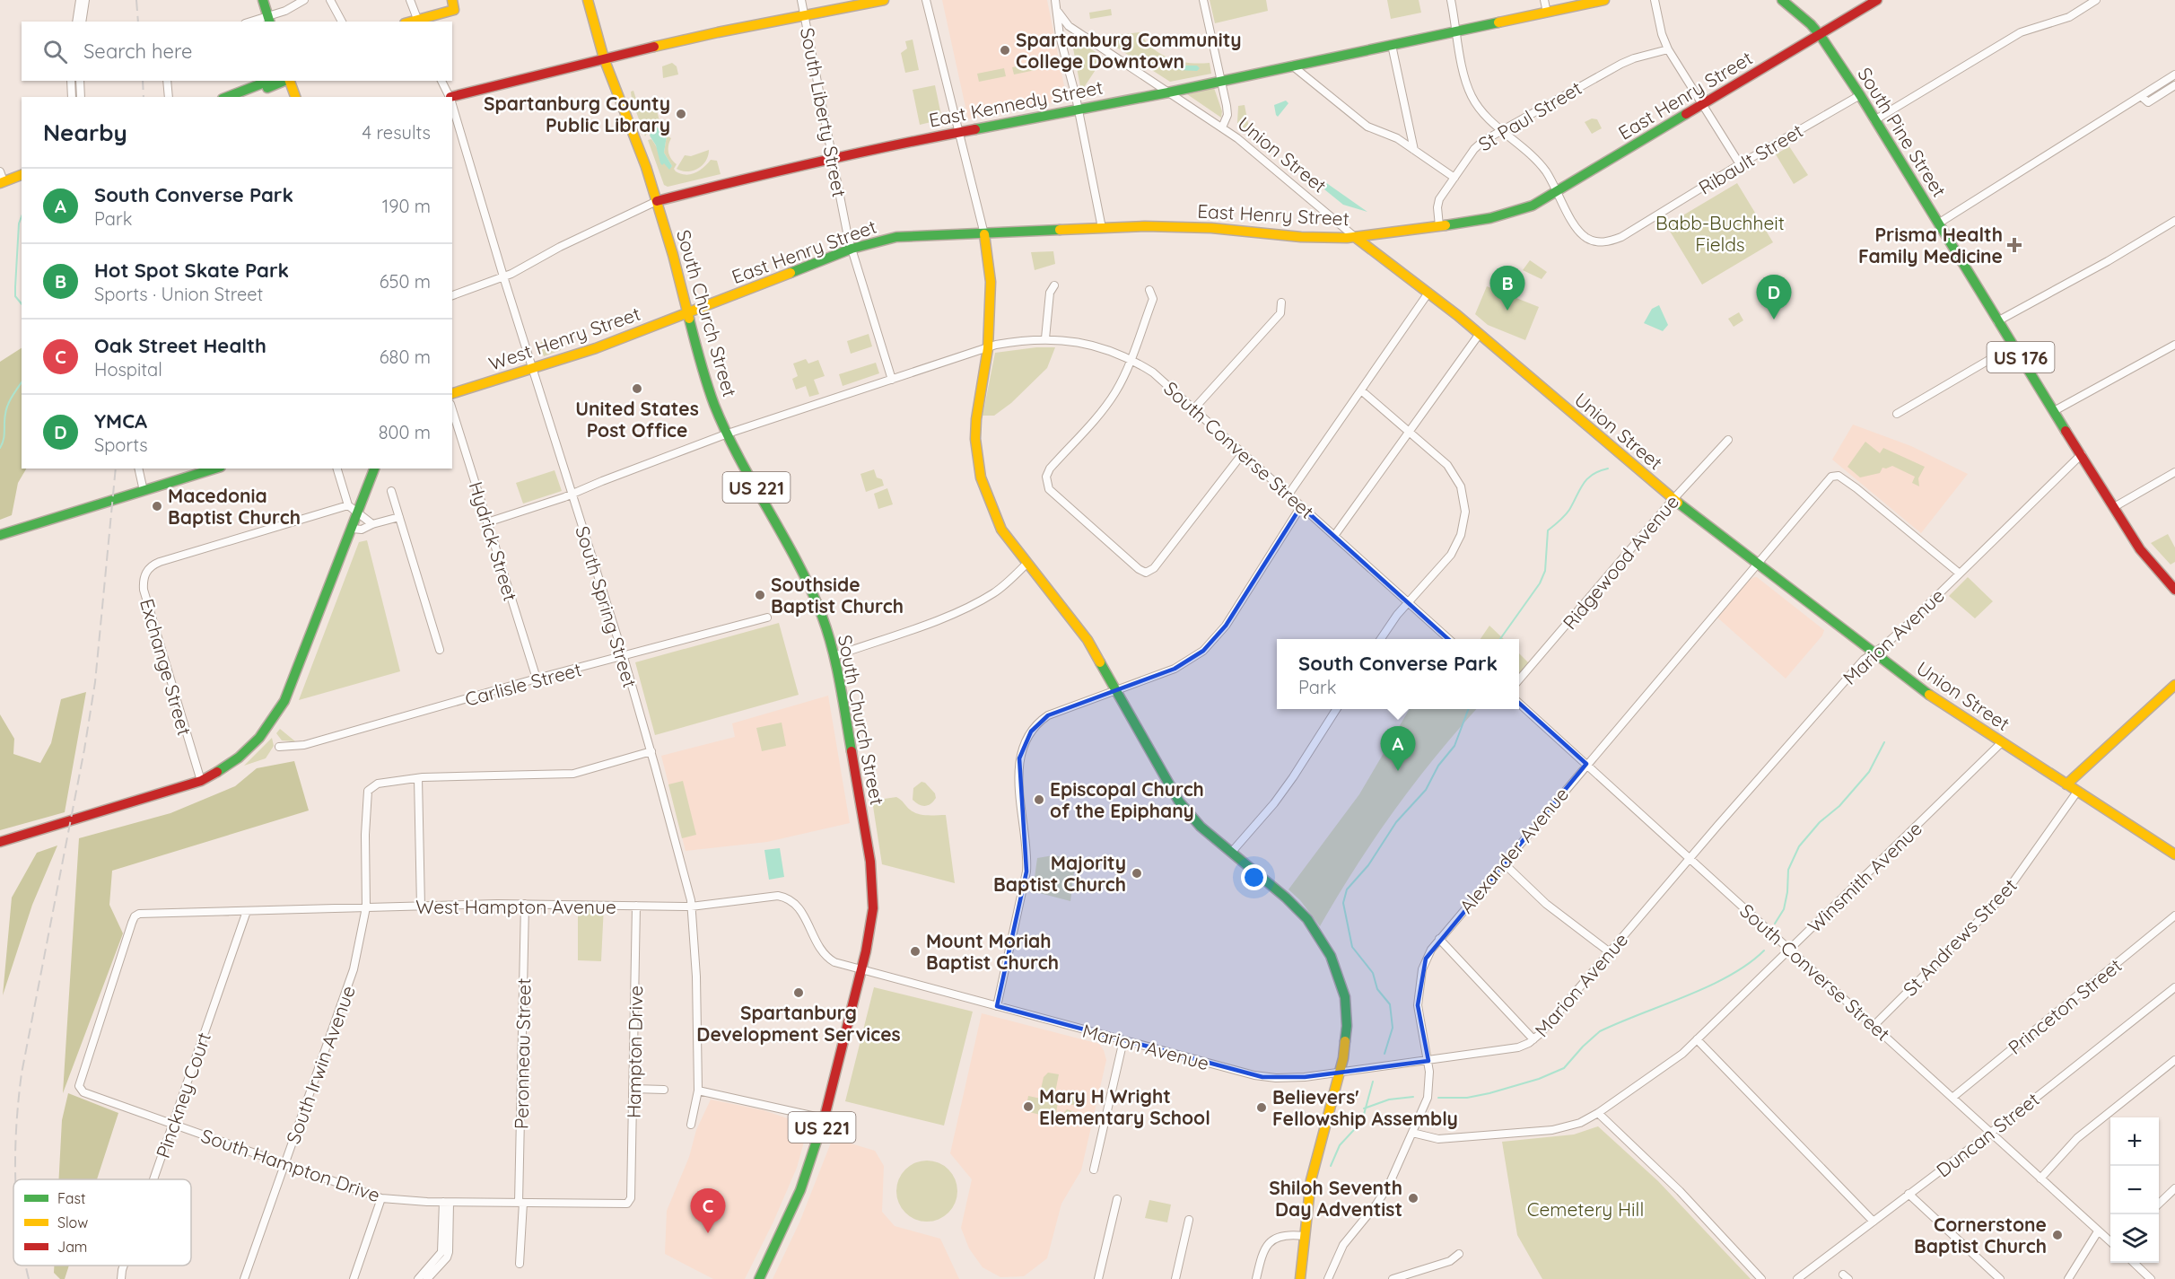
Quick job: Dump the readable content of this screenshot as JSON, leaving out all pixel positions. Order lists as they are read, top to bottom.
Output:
{
  "streets": {
    "main road": [
      "East Henry Street",
      "East Kennedy Street",
      "South Pine Street",
      "Union Street",
      "South Church Street",
      "West Henry Street",
      "US 176",
      "US 221"
    ],
    "street": [
      "South Liberty Street",
      "St Paul Street",
      "Ribault Street",
      "South Converse Street",
      "Hydrick Street",
      "Ridgewood Avenue",
      "South Spring Street",
      "Marion Avenue",
      "Exchange Street",
      "Carlisle Street",
      "Alexander Avenue",
      "Winsmith Avenue",
      "West Hampton Avenue",
      "St Andrews Street",
      "Princeton Street",
      "Hampton Drive",
      "Peronneau Street",
      "South Irwin Avenue",
      "Pinckney Court",
      "Duncan Street",
      "South Hampton Drive"
    ]
  },
  "crossings": [
    ["East Henry Street", "South Liberty Street"],
    ["East Henry Street", "St Paul Street"],
    ["East Henry Street", "South Pine Street"],
    ["East Henry Street", "Union Street"],
    ["East Henry Street", "Ribault Street"],
    ["East Henry Street", "South Church Street"],
    ["East Henry Street", "West Henry Street"],
    ["East Kennedy Street", "South Liberty Street"],
    ["East Kennedy Street", "Union Street"],
    ["East Kennedy Street", "South Church Street"],
    ["South Liberty Street", "South Converse Street"],
    ["South Pine Street", "Ribault Street"],
    ["South Pine Street", "Marion Avenue"],
    ["Union Street", "Ridgewood Avenue"],
    ["Union Street", "Marion Avenue"],
    ["Union Street", "Alexander Avenue"],
    ["Union Street", "Winsmith Avenue"],
    ["Union Street", "St Andrews Street"],
    ["South Church Street", "West Henry Street"],
    ["South Church Street", "South Converse Street"],
    ["South Church Street", "Marion Avenue"],
    ["South Church Street", "West Hampton Avenue"],
    ["West Henry Street", "South Spring Street"],
    ["South Converse Street", "Hydrick Street"],
    ["South Converse Street", "South Spring Street"],
    ["South Converse Street", "Marion Avenue"],
    ["South Converse Street", "Alexander Avenue"],
    ["South Converse Street", "Winsmith Avenue"],
    ["South Converse Street", "St Andrews Street"],
    ["South Converse Street", "Princeton Street"],
    ["South Converse Street", "Duncan Street"],
    ["Hydrick Street", "Carlisle Street"],
    ["South Spring Street", "Carlisle Street"],
    ["South Spring Street", "West Hampton Avenue"],
    ["Marion Avenue", "Alexander Avenue"],
    ["Marion Avenue", "West Hampton Avenue"],
    ["Alexander Avenue", "Winsmith Avenue"],
    ["West Hampton Avenue", "Hampton Drive"],
    ["West Hampton Avenue", "Peronneau Street"],
    ["West Hampton Avenue", "South Irwin Avenue"],
    ["West Hampton Avenue", "Pinckney Court"],
    ["West Hampton Avenue", "South Hampton Drive"],
    ["Hampton Drive", "South Hampton Drive"],
    ["Peronneau Street", "South Hampton Drive"],
    ["South Irwin Avenue", "South Hampton Drive"],
    ["Pinckney Court", "South Hampton Drive"]
  ],
  "parks": ["Babb-Buchheit Fields", "Cemetery Hill"],
  "places": {
    "other": [
      "Spartanburg Community College Downtown",
      "Spartanburg County Public Library",
      "United States Post Office",
      "Macedonia Baptist Church",
      "Southside Baptist Church",
      "Episcopal Church of the Epiphany",
      "Majority Baptist Church",
      "Mount Moriah Baptist Church",
      "Spartanburg Development Services",
      "Mary H Wright Elementary School",
      "Believers' Fellowship Assembly",
      "Shiloh Seventh Day Adventist",
      "Cornerstone Baptist Church"
    ],
    "health": ["Prisma Health Family Medicine"]
  },
  "legend": ["Fast", "Slow", "Jam"],
  "page": {
    "search": "Search here",
    "heading": ["Nearby", "4 results"],
    "list": [
      {
        "mark": "A",
        "name": "South Converse Park",
        "note": "Park",
        "value": "190 m"
      },
      {
        "mark": "B",
        "name": "Hot Spot Skate Park",
        "note": "Sports · Union Street",
        "value": "650 m"
      },
      {
        "mark": "C",
        "name": "Oak Street Health",
        "note": "Hospital",
        "value": "680 m"
      },
      {
        "mark": "D",
        "name": "YMCA",
        "note": "Sports",
        "value": "800 m"
      }
    ],
    "pins": [
      "B",
      "D",
      "A",
      "C"
    ],
    "popup": ["South Converse Park", "Park"],
    "map_buttons": ["+", "−"]
  }
}
